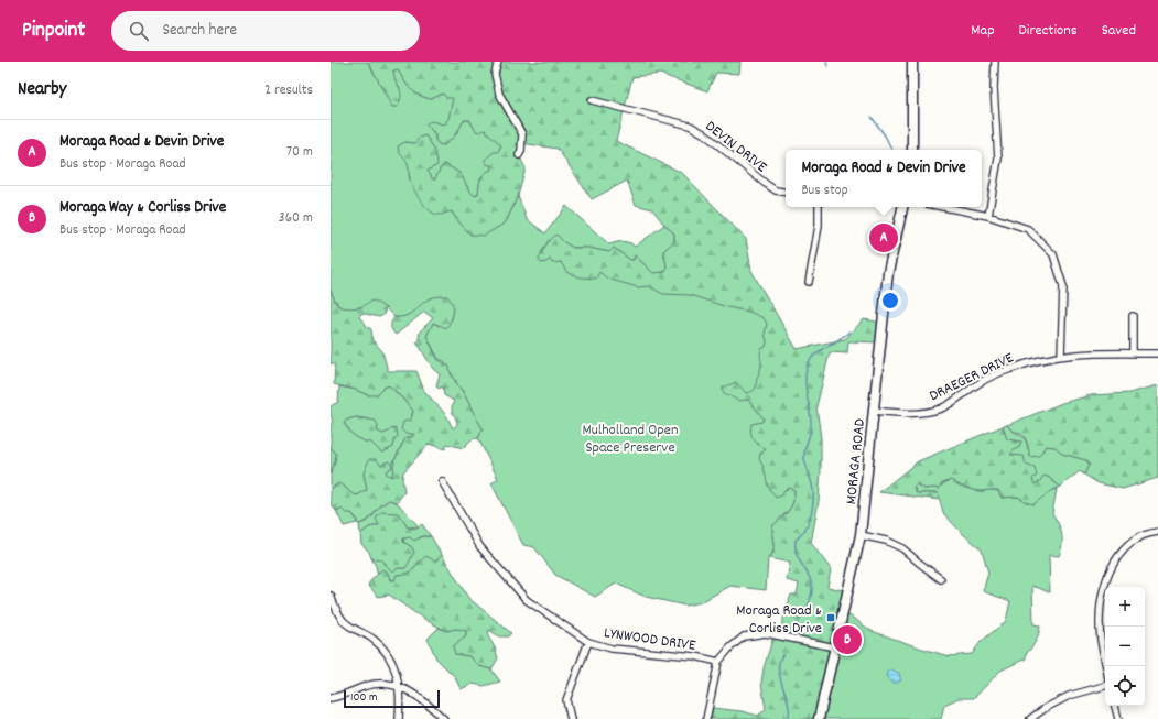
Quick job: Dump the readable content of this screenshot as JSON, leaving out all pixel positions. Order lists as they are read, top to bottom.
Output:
{
  "streets": {
    "main road": ["MORAGA ROAD"],
    "street": ["DEVIN DRIVE", "DRAEGER DRIVE", "LYNWOOD DRIVE"]
  },
  "crossings": [
    ["DRAEGER DRIVE", "MORAGA ROAD"]
  ],
  "parks": ["Mulholland Open Space Preserve"],
  "places": {
    "transit": ["Moraga Road & Corliss Drive"]
  },
  "scale_bar": "100 m",
  "page": {
    "header": "Pinpoint",
    "search": "Search here",
    "nav": ["Map", "Directions", "Saved"],
    "heading": ["Nearby", "2 results"],
    "list": [
      {
        "mark": "A",
        "name": "Moraga Road & Devin Drive",
        "note": "Bus stop · Moraga Road",
        "value": "70 m"
      },
      {
        "mark": "B",
        "name": "Moraga Way & Corliss Drive",
        "note": "Bus stop · Moraga Road",
        "value": "360 m"
      }
    ],
    "popup": ["Moraga Road & Devin Drive", "Bus stop"],
    "pins": ["A", "B"],
    "map_buttons": ["+", "−"],
    "scale": "100 m"
  }
}
